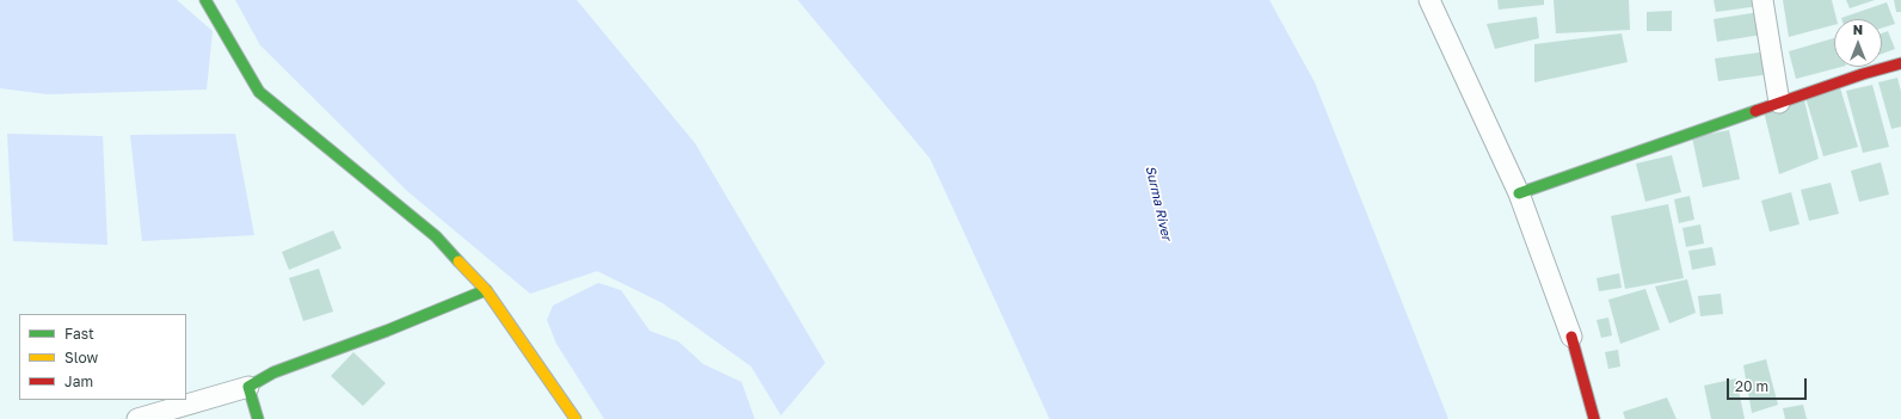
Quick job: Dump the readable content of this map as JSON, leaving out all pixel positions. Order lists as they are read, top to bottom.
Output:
{
  "water": ["Surma River"],
  "legend": ["Fast", "Slow", "Jam"],
  "scale_bar": "20 m",
  "north": "top"
}
